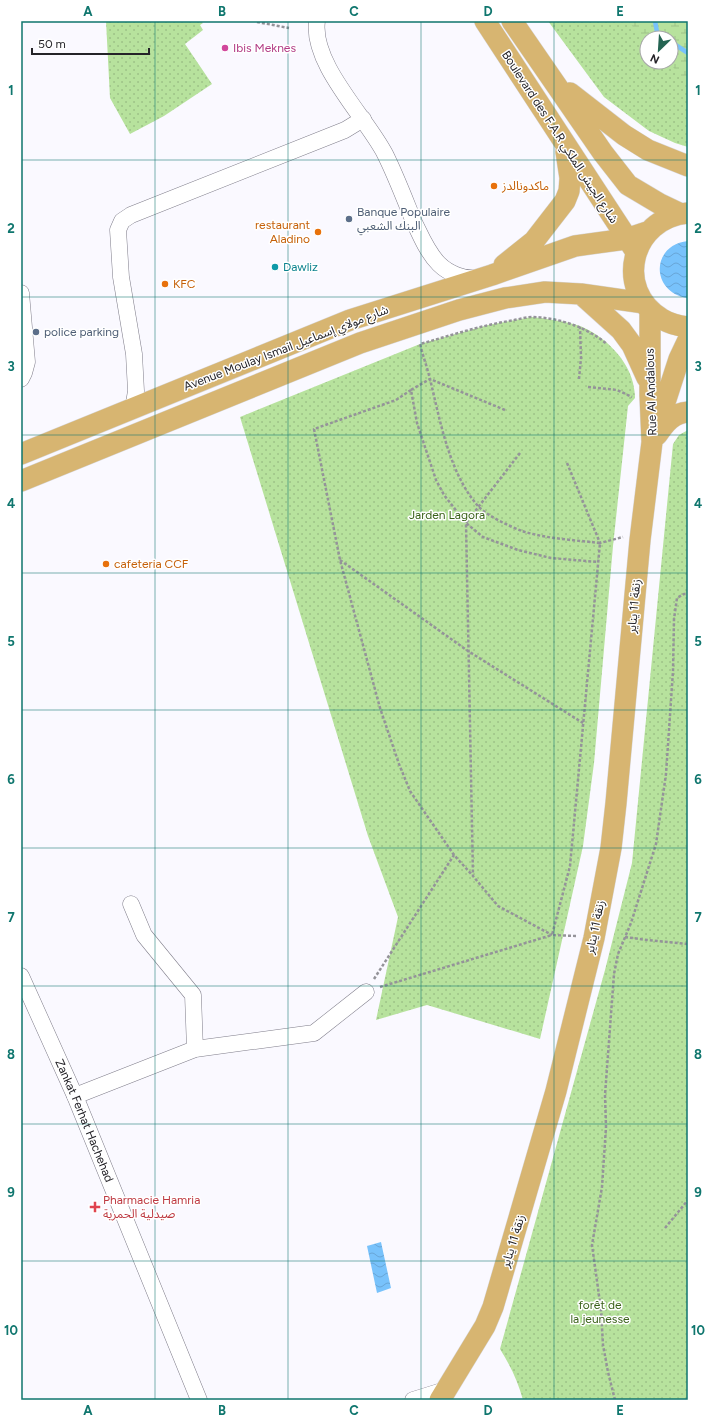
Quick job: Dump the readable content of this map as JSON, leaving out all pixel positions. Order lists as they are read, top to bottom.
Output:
{
  "streets": {
    "main road": [
      "Boulevard des F.A.R شارع الجيش الملكي",
      "Avenue Moulay Ismail شارع مولاي إسماعيل",
      "Rue Al Andalous",
      "زنقة 11 يناير"
    ],
    "street": ["Zankat Ferhat Hachehad"]
  },
  "crossings": [
    ["Boulevard des F.A.R شارع الجيش الملكي", "Avenue Moulay Ismail شارع مولاي إسماعيل"],
    ["Avenue Moulay Ismail شارع مولاي إسماعيل", "Rue Al Andalous"],
    ["Rue Al Andalous", "زنقة 11 يناير"]
  ],
  "parks": ["Jarden Lagora", "forêt de la jeunesse"],
  "places": {
    "other": [
      "Ibis Meknes",
      "ماكدونالدز",
      "Banque Populaire البنك الشعبي",
      "restaurant Aladino",
      "Dawliz",
      "KFC",
      "police parking",
      "cafeteria CCF"
    ],
    "health": ["Pharmacie Hamria صيدلية الحمرية"]
  },
  "scale_bar": "50 m",
  "north": "bottom left",
  "grid": {
    "columns": [
      "A",
      "B",
      "C",
      "D",
      "E"
    ],
    "rows": [
      "1",
      "2",
      "3",
      "4",
      "5",
      "6",
      "7",
      "8",
      "9",
      "10"
    ]
  }
}
